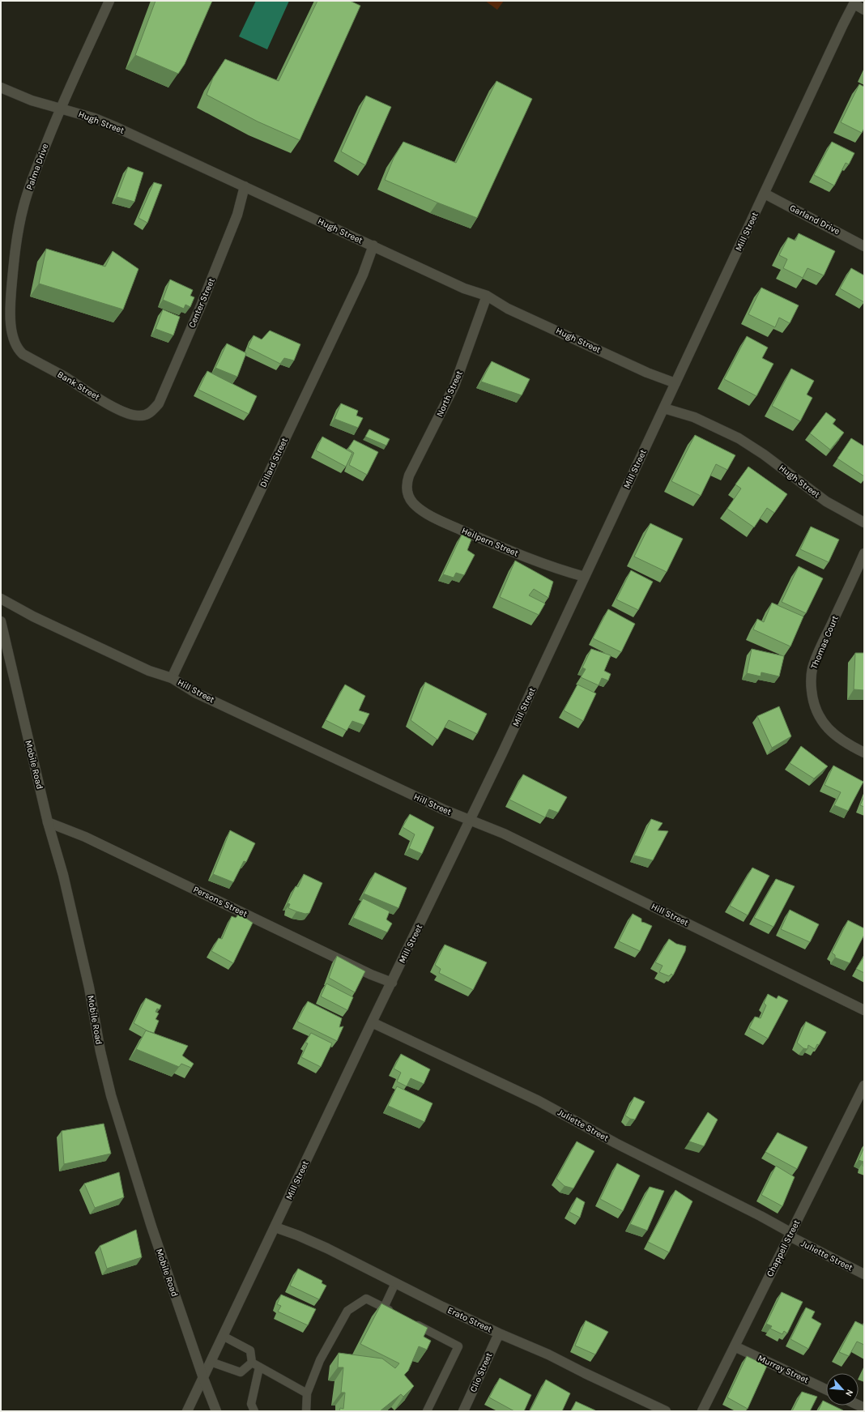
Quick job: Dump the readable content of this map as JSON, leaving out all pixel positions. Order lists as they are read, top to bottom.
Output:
{
  "streets": {
    "street": [
      "Hugh Street",
      "Palma Drive",
      "Garland Drive",
      "Mill Street",
      "Center Street",
      "Bank Street",
      "North Street",
      "Dillard Street",
      "Heilpern Street",
      "Thomas Court",
      "Hill Street",
      "Mobile Road",
      "Persons Street",
      "Juliette Street",
      "Chappell Street",
      "Erato Street",
      "Murray Street",
      "Clio Street"
    ]
  },
  "crossings": [
    ["Hugh Street", "Palma Drive"],
    ["Hugh Street", "Mill Street"],
    ["Hugh Street", "Center Street"],
    ["Hugh Street", "North Street"],
    ["Hugh Street", "Dillard Street"],
    ["Palma Drive", "Bank Street"],
    ["Garland Drive", "Mill Street"],
    ["Mill Street", "Heilpern Street"],
    ["Mill Street", "Hill Street"],
    ["Mill Street", "Mobile Road"],
    ["Mill Street", "Persons Street"],
    ["Mill Street", "Juliette Street"],
    ["Mill Street", "Erato Street"],
    ["Center Street", "Bank Street"],
    ["North Street", "Heilpern Street"],
    ["Dillard Street", "Hill Street"],
    ["Mobile Road", "Persons Street"],
    ["Juliette Street", "Chappell Street"],
    ["Chappell Street", "Murray Street"],
    ["Erato Street", "Clio Street"]
  ],
  "north": "bottom right"
}
